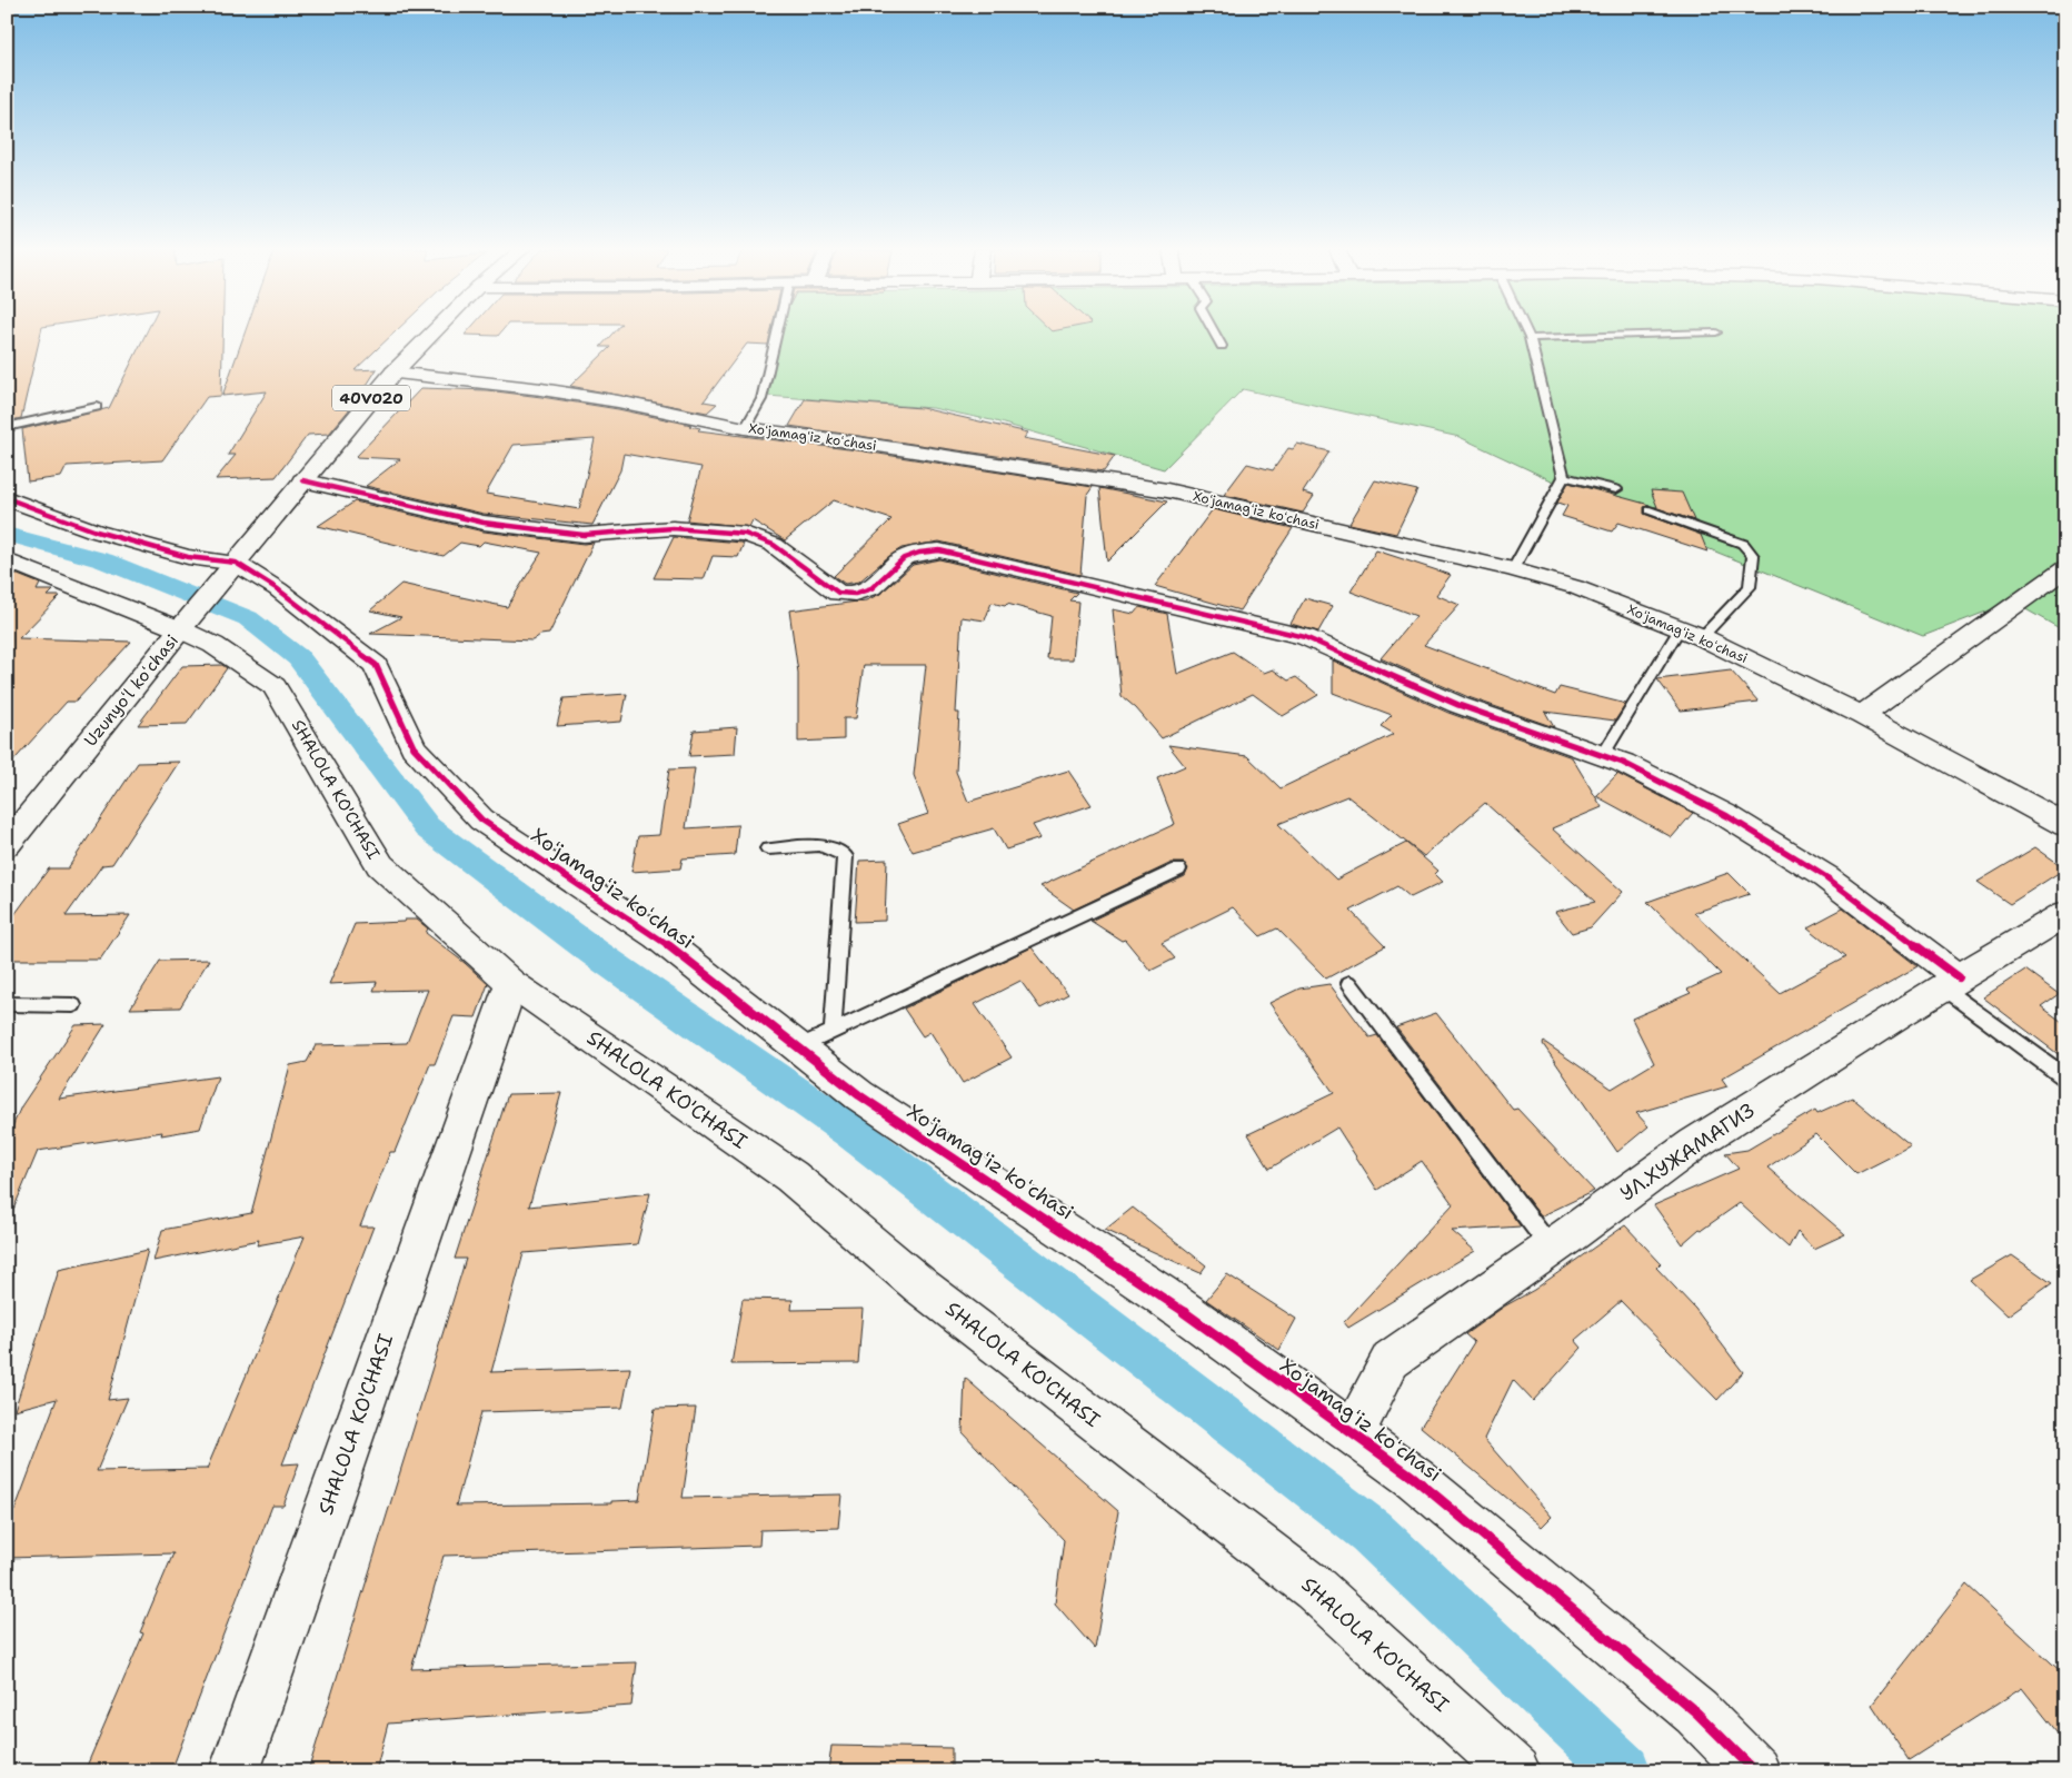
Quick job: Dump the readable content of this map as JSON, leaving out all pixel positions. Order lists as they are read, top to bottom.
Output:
{
  "streets": {
    "street": [
      "40V020",
      "Xoʻjamagʻiz koʻchasi",
      "Uzunyoʻl koʻchasi",
      "SHALOLA KO'CHASI",
      "УЛ.ХУЖАМАГИЗ"
    ]
  },
  "crossings": [
    ["40V020", "Xoʻjamagʻiz koʻchasi"],
    ["40V020", "Uzunyoʻl koʻchasi"],
    ["40V020", "SHALOLA KO'CHASI"],
    ["Xoʻjamagʻiz koʻchasi", "УЛ.ХУЖАМАГИЗ"],
    ["Uzunyoʻl koʻchasi", "SHALOLA KO'CHASI"]
  ]
}
